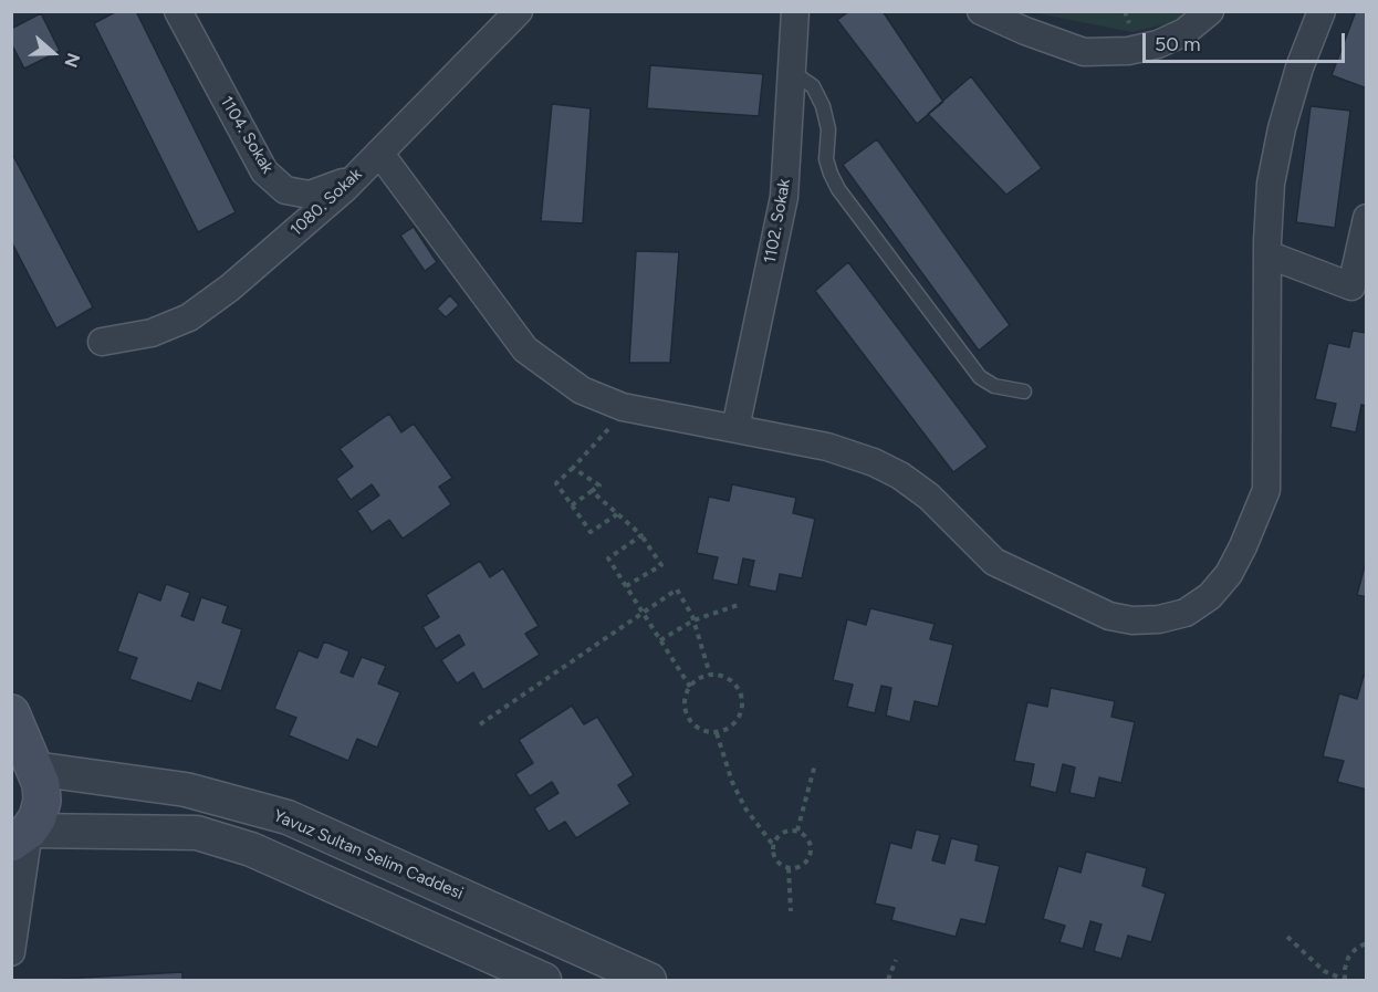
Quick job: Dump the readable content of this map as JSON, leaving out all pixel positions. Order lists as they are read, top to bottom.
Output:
{
  "streets": {
    "street": [
      "1104. Sokak",
      "1080. Sokak",
      "1102. Sokak",
      "Yavuz Sultan Selim Caddesi"
    ]
  },
  "crossings": [
    ["1104. Sokak", "1080. Sokak"]
  ],
  "scale_bar": "50 m",
  "north": "right"
}
